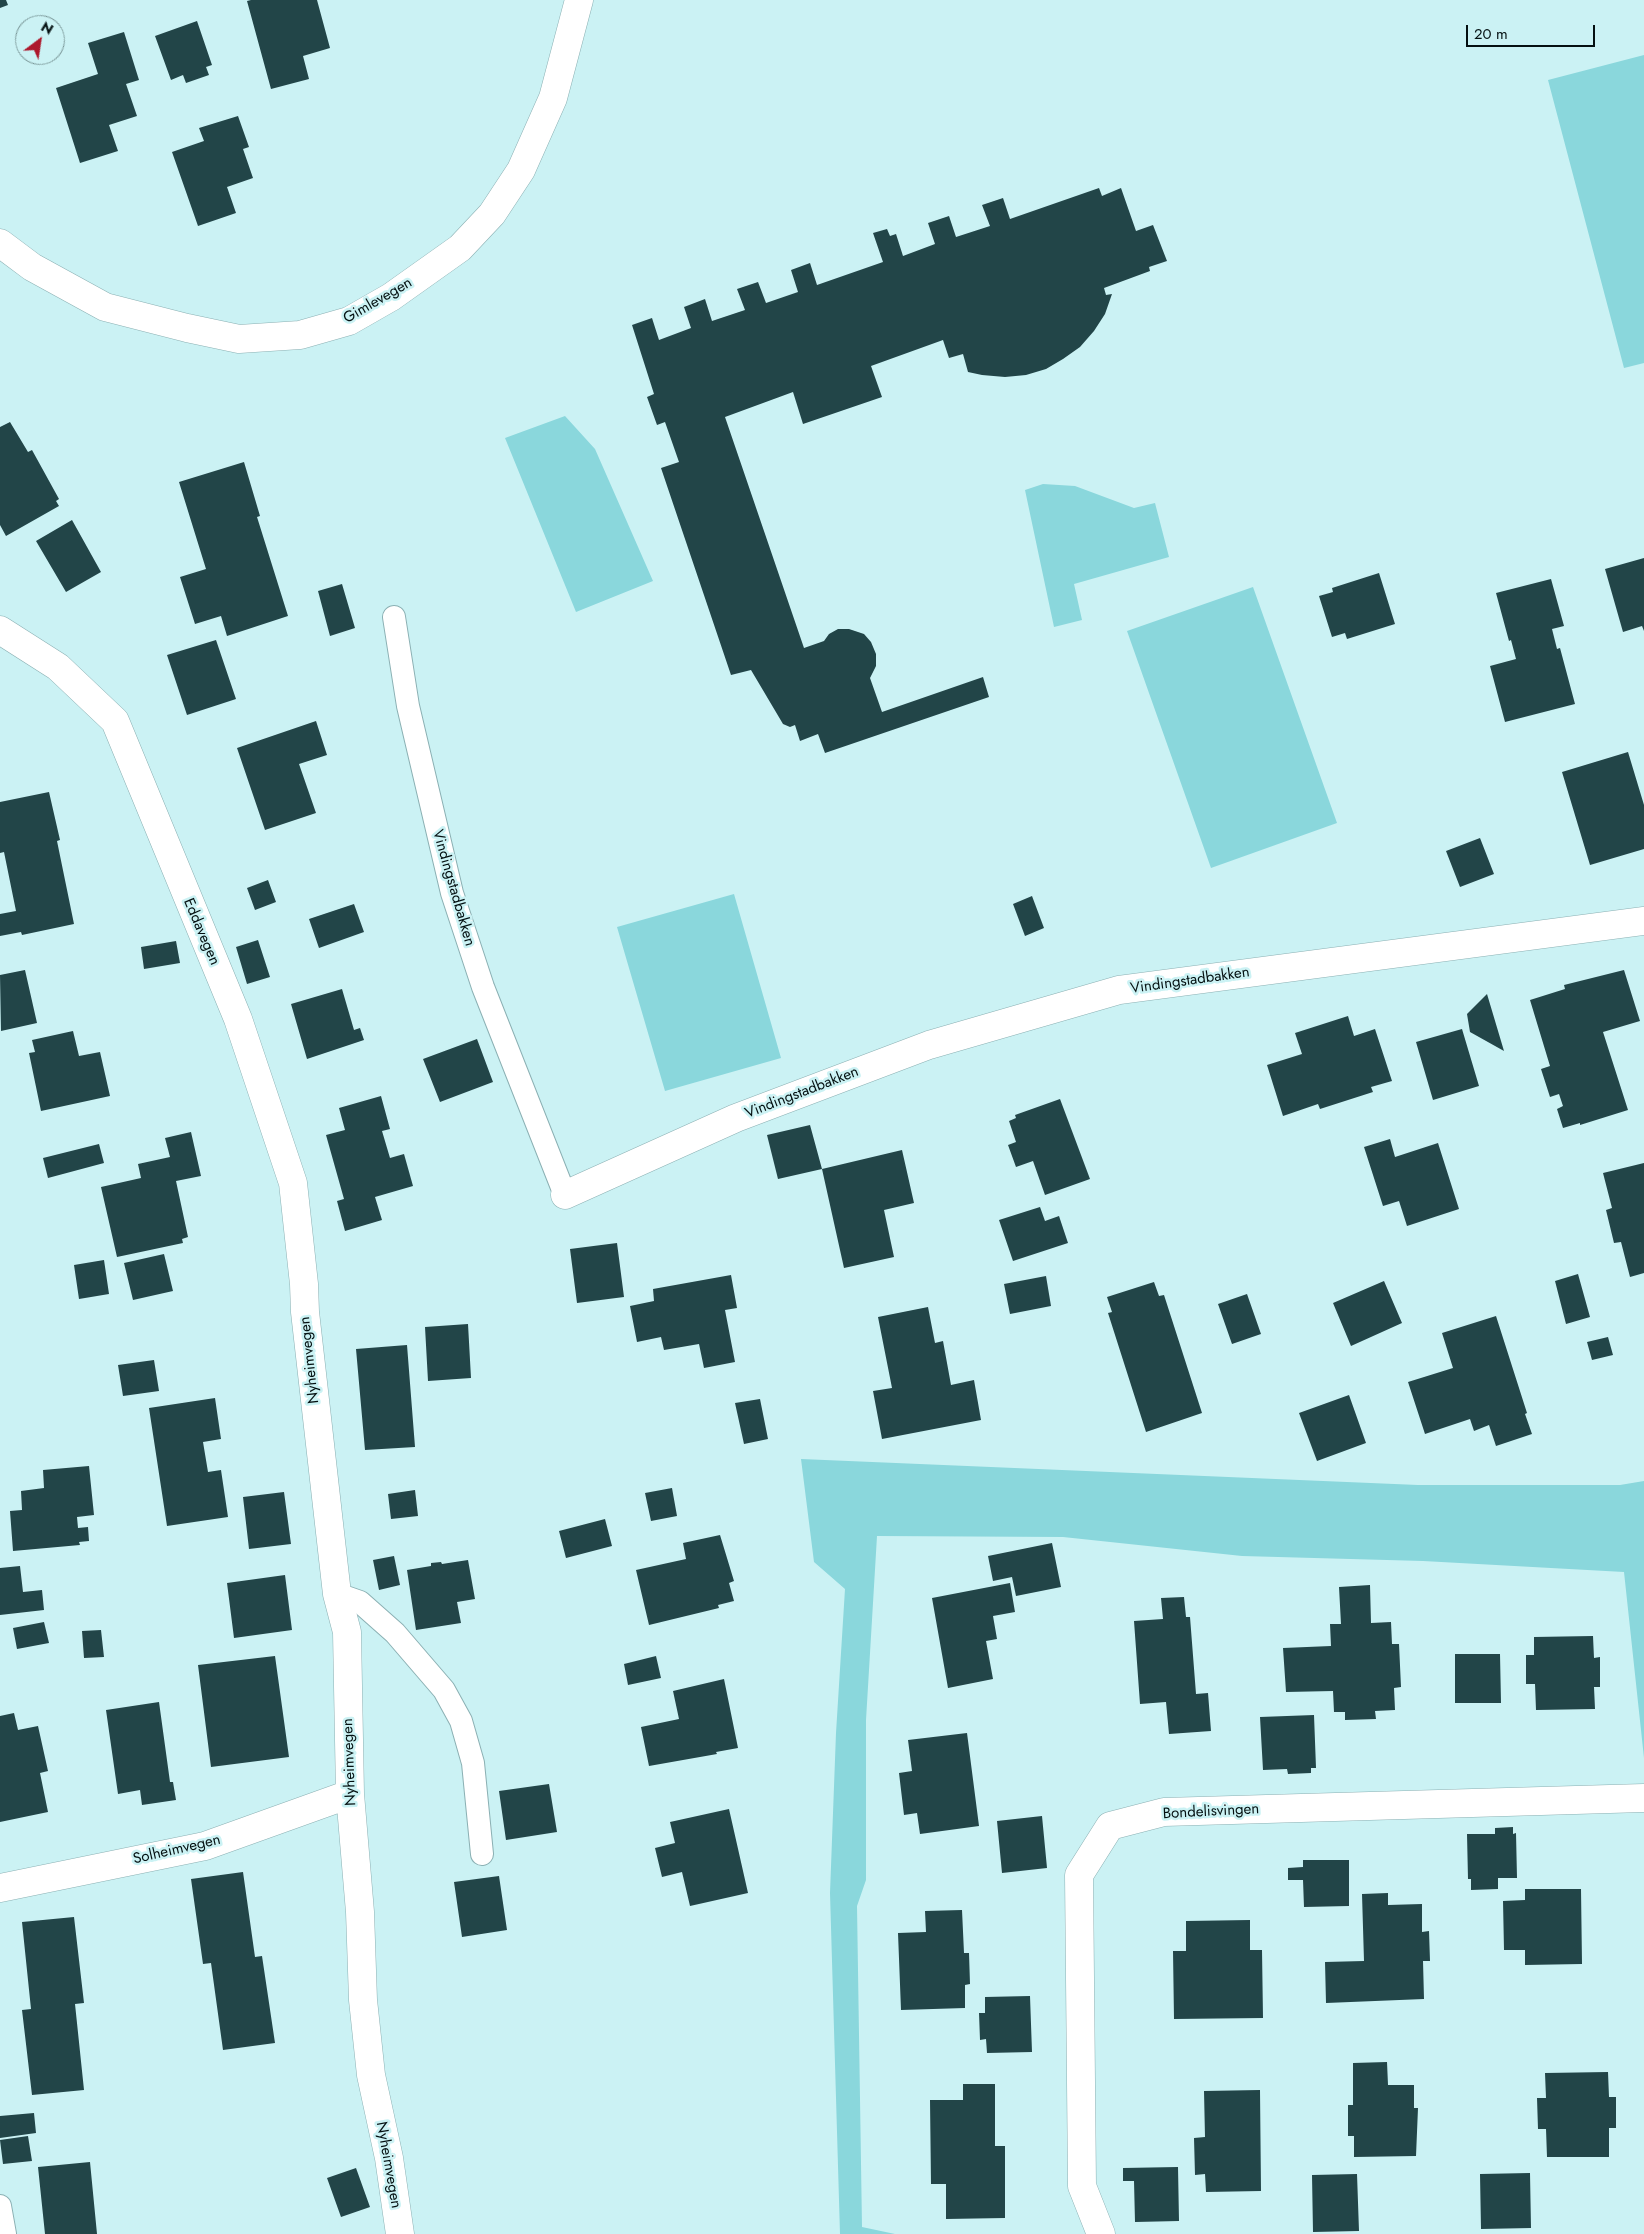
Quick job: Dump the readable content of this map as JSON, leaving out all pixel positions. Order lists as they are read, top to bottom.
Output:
{
  "streets": {
    "street": [
      "Gimlevegen",
      "Vindingstadbakken",
      "Eddavegen",
      "Nyheimvegen",
      "Bondelisvingen",
      "Solheimvegen"
    ]
  },
  "crossings": [
    ["Eddavegen", "Nyheimvegen"],
    ["Nyheimvegen", "Solheimvegen"]
  ],
  "scale_bar": "20 m",
  "north": "top right"
}
